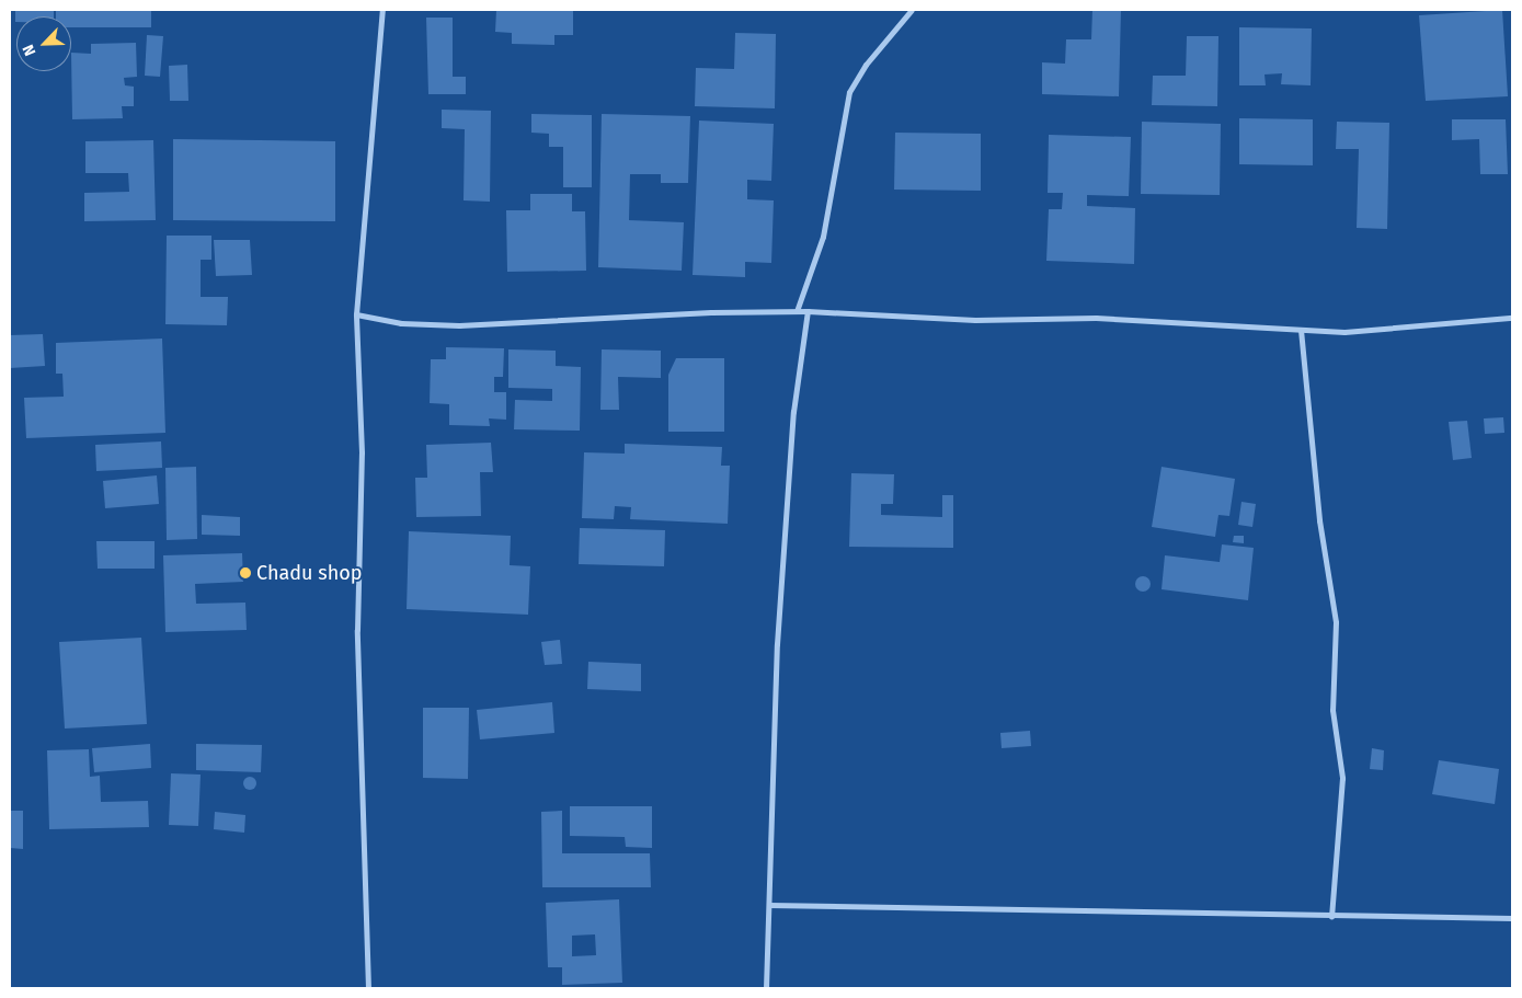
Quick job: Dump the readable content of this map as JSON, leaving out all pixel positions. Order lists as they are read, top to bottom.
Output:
{
  "places": ["Chadu shop"],
  "north": "bottom left"
}
